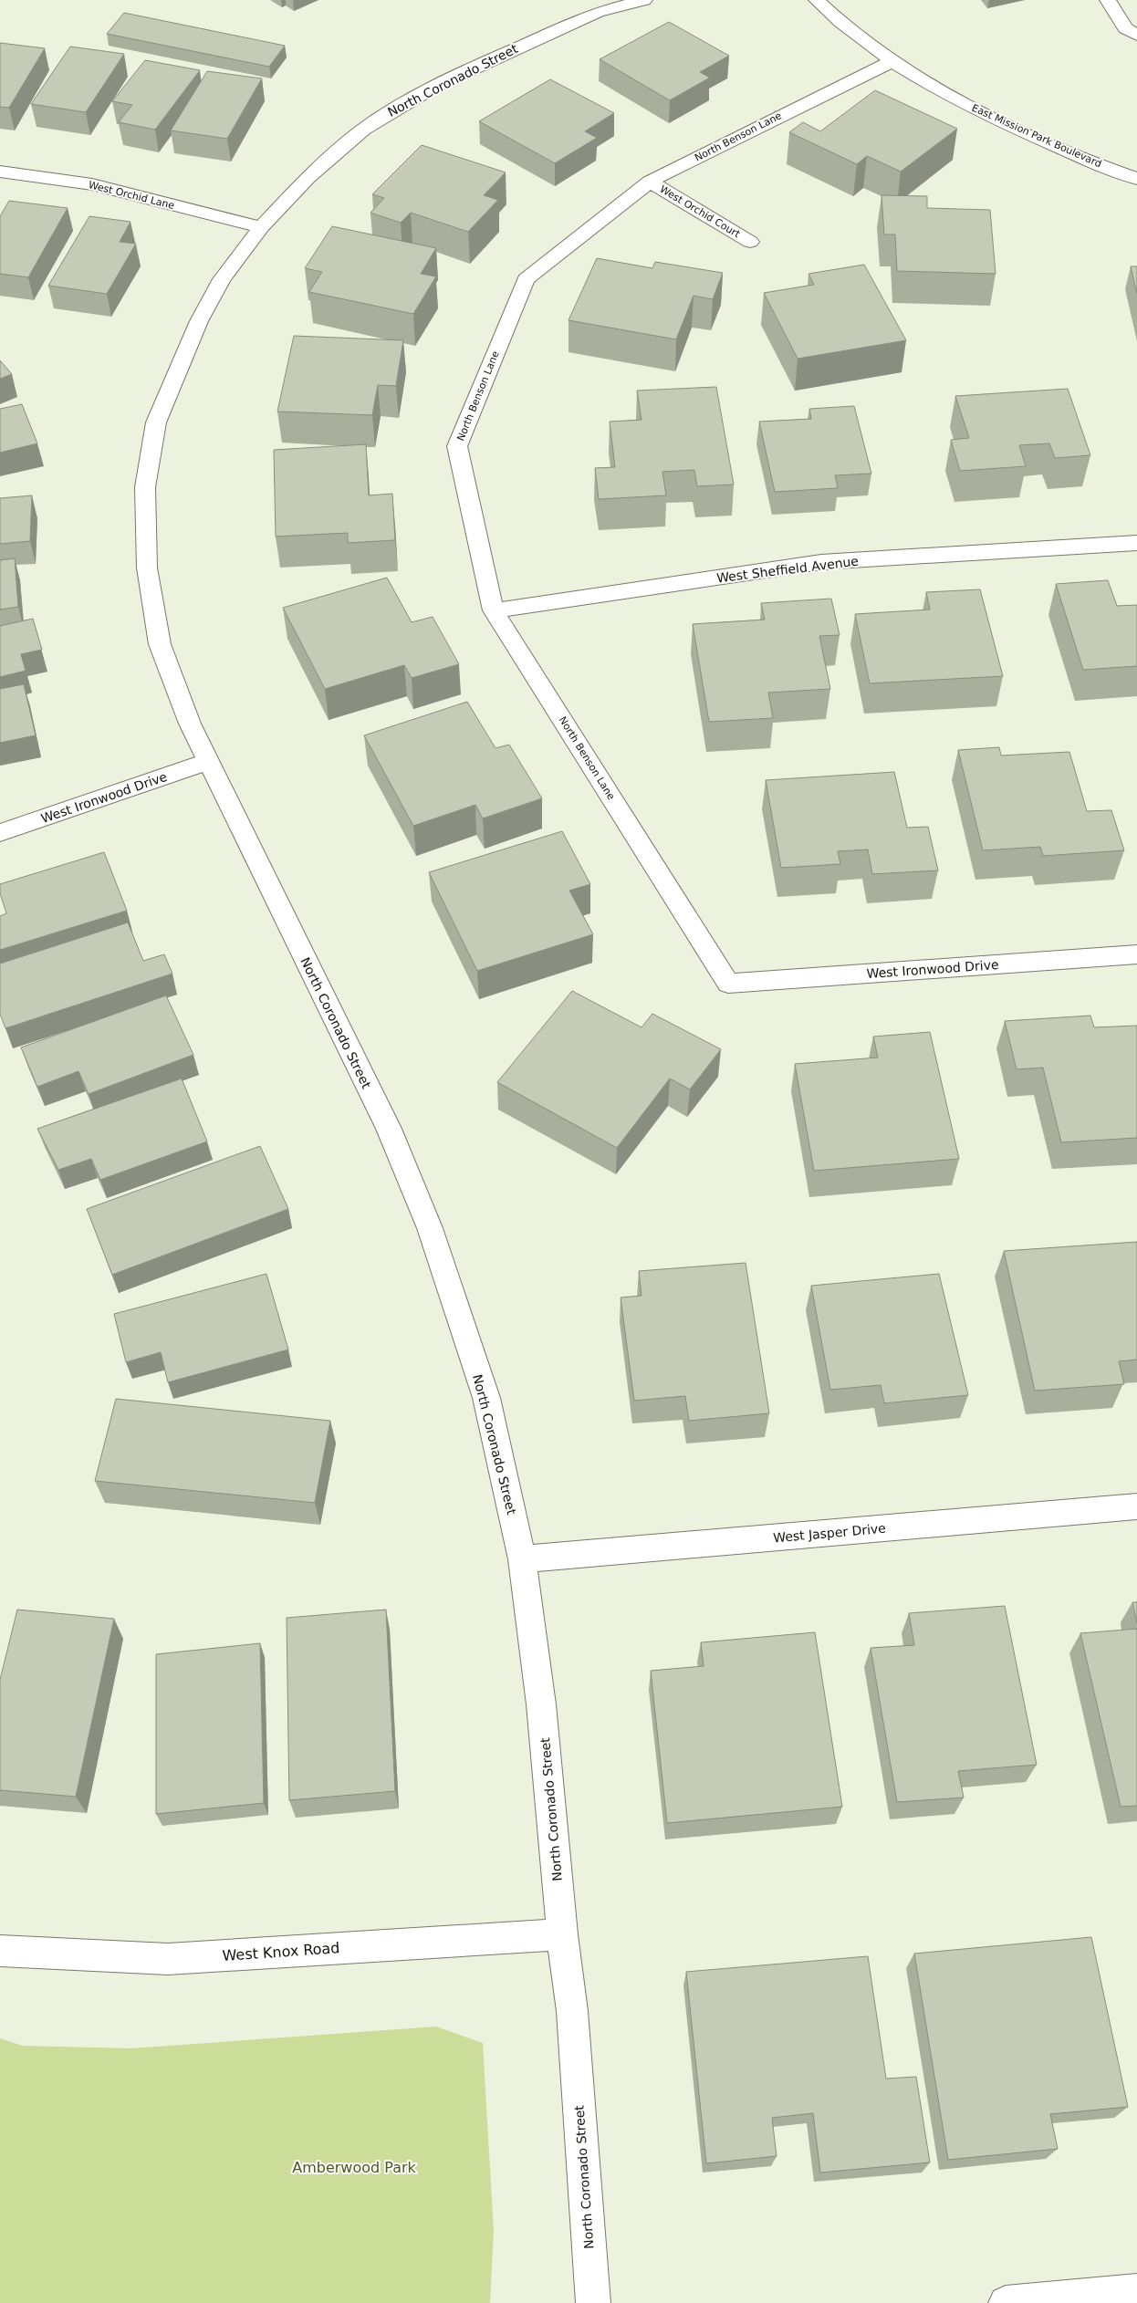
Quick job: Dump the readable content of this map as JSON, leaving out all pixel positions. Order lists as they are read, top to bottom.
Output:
{
  "streets": {
    "street": [
      "North Coronado Street",
      "East Mission Park Boulevard",
      "North Benson Lane",
      "West Orchid Lane",
      "West Orchid Court",
      "West Sheffield Avenue",
      "West Ironwood Drive",
      "West Jasper Drive",
      "West Knox Road"
    ]
  },
  "crossings": [
    ["North Coronado Street", "West Orchid Lane"],
    ["North Coronado Street", "West Ironwood Drive"],
    ["North Coronado Street", "West Jasper Drive"],
    ["North Coronado Street", "West Knox Road"],
    ["East Mission Park Boulevard", "North Benson Lane"],
    ["North Benson Lane", "West Orchid Court"],
    ["North Benson Lane", "West Sheffield Avenue"],
    ["North Benson Lane", "West Ironwood Drive"]
  ],
  "parks": ["Amberwood Park"]
}
